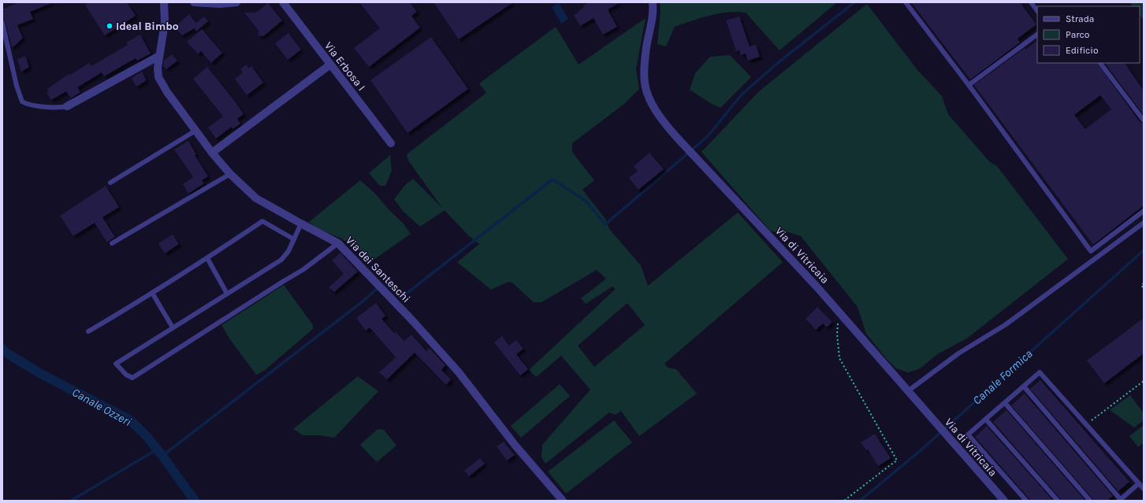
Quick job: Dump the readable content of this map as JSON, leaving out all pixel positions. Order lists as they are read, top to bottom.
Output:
{
  "streets": {
    "street": ["Via Erbosa I", "Via di Vitricaia", "Via dei Santeschi"]
  },
  "water": ["Canale Formica", "Canale Ozzeri"],
  "places": ["Ideal Bimbo"],
  "legend": ["Strada", "Parco", "Edificio"]
}
